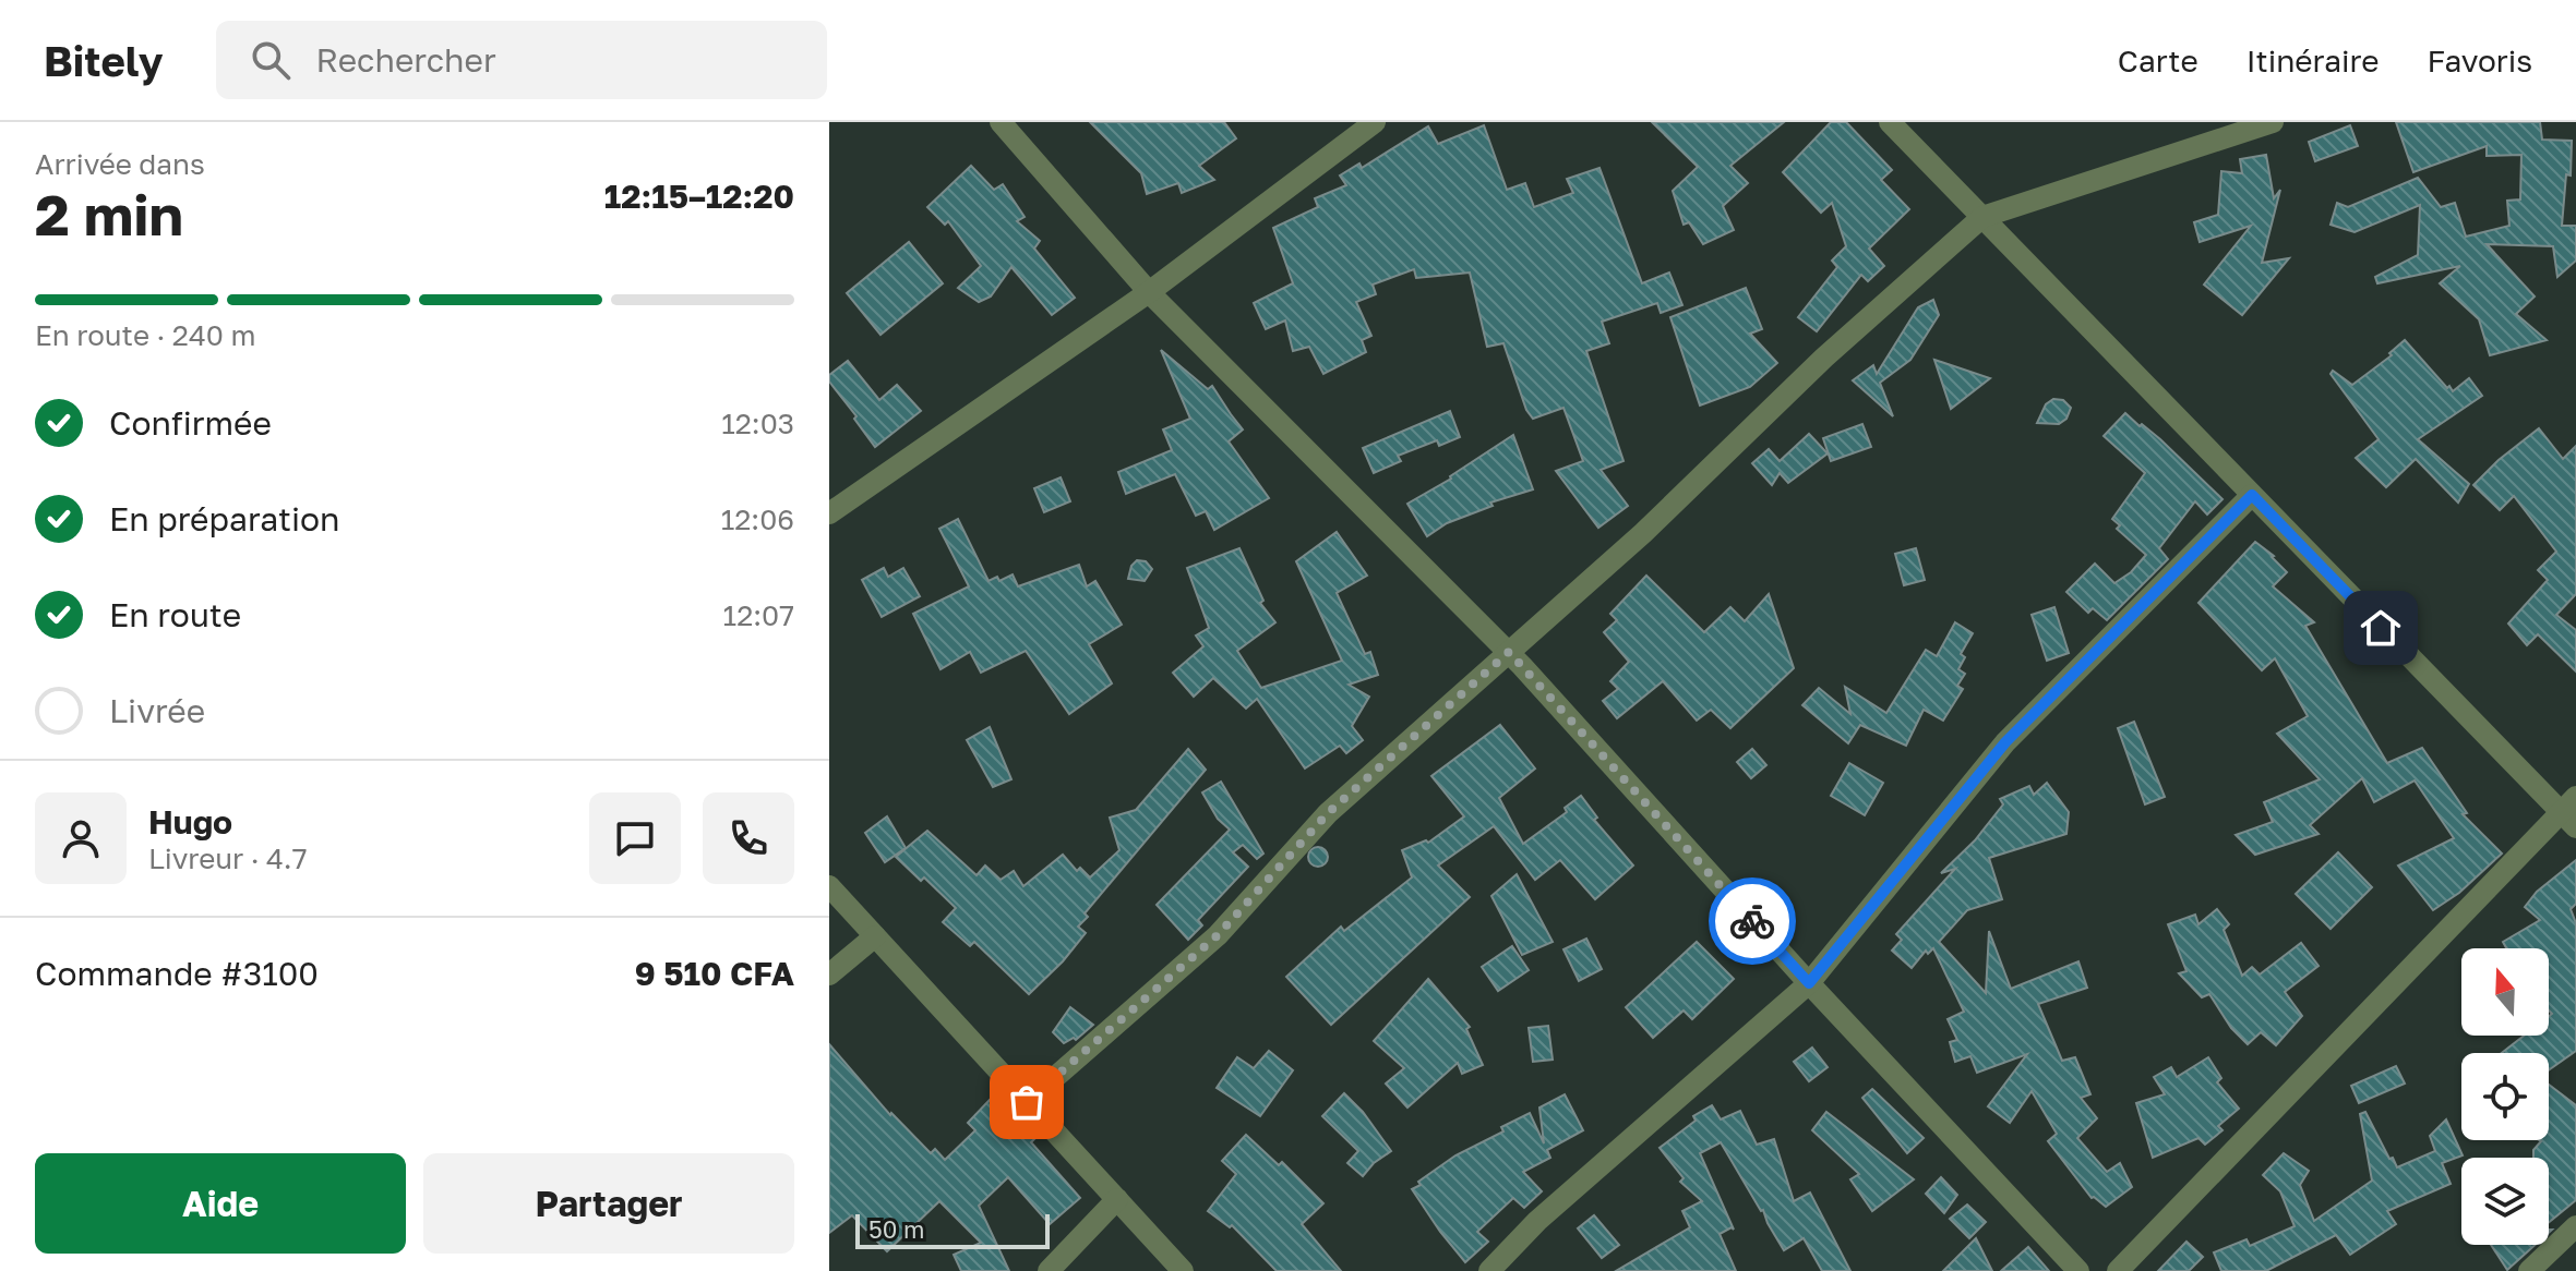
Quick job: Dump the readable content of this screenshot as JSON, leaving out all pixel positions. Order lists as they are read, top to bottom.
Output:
{
  "scale_bar": "50 m",
  "north": "top",
  "page": {
    "header": "Bitely",
    "search": "Rechercher",
    "nav": ["Carte", "Itinéraire", "Favoris"],
    "heading": ["2 min", "Arrivée dans", "12:15–12:20"],
    "panel": [
      "Hugo",
      "Livreur · 4.7",
      "Commande #3100",
      "9 510 CFA"
    ],
    "bar": "En route · 240 m",
    "list": [
      ["Confirmée", "12:03"],
      ["En préparation", "12:06"],
      ["En route", "12:07"],
      "Livrée"
    ],
    "buttons": ["Aide", "Partager"],
    "scale": "50 m"
  }
}
